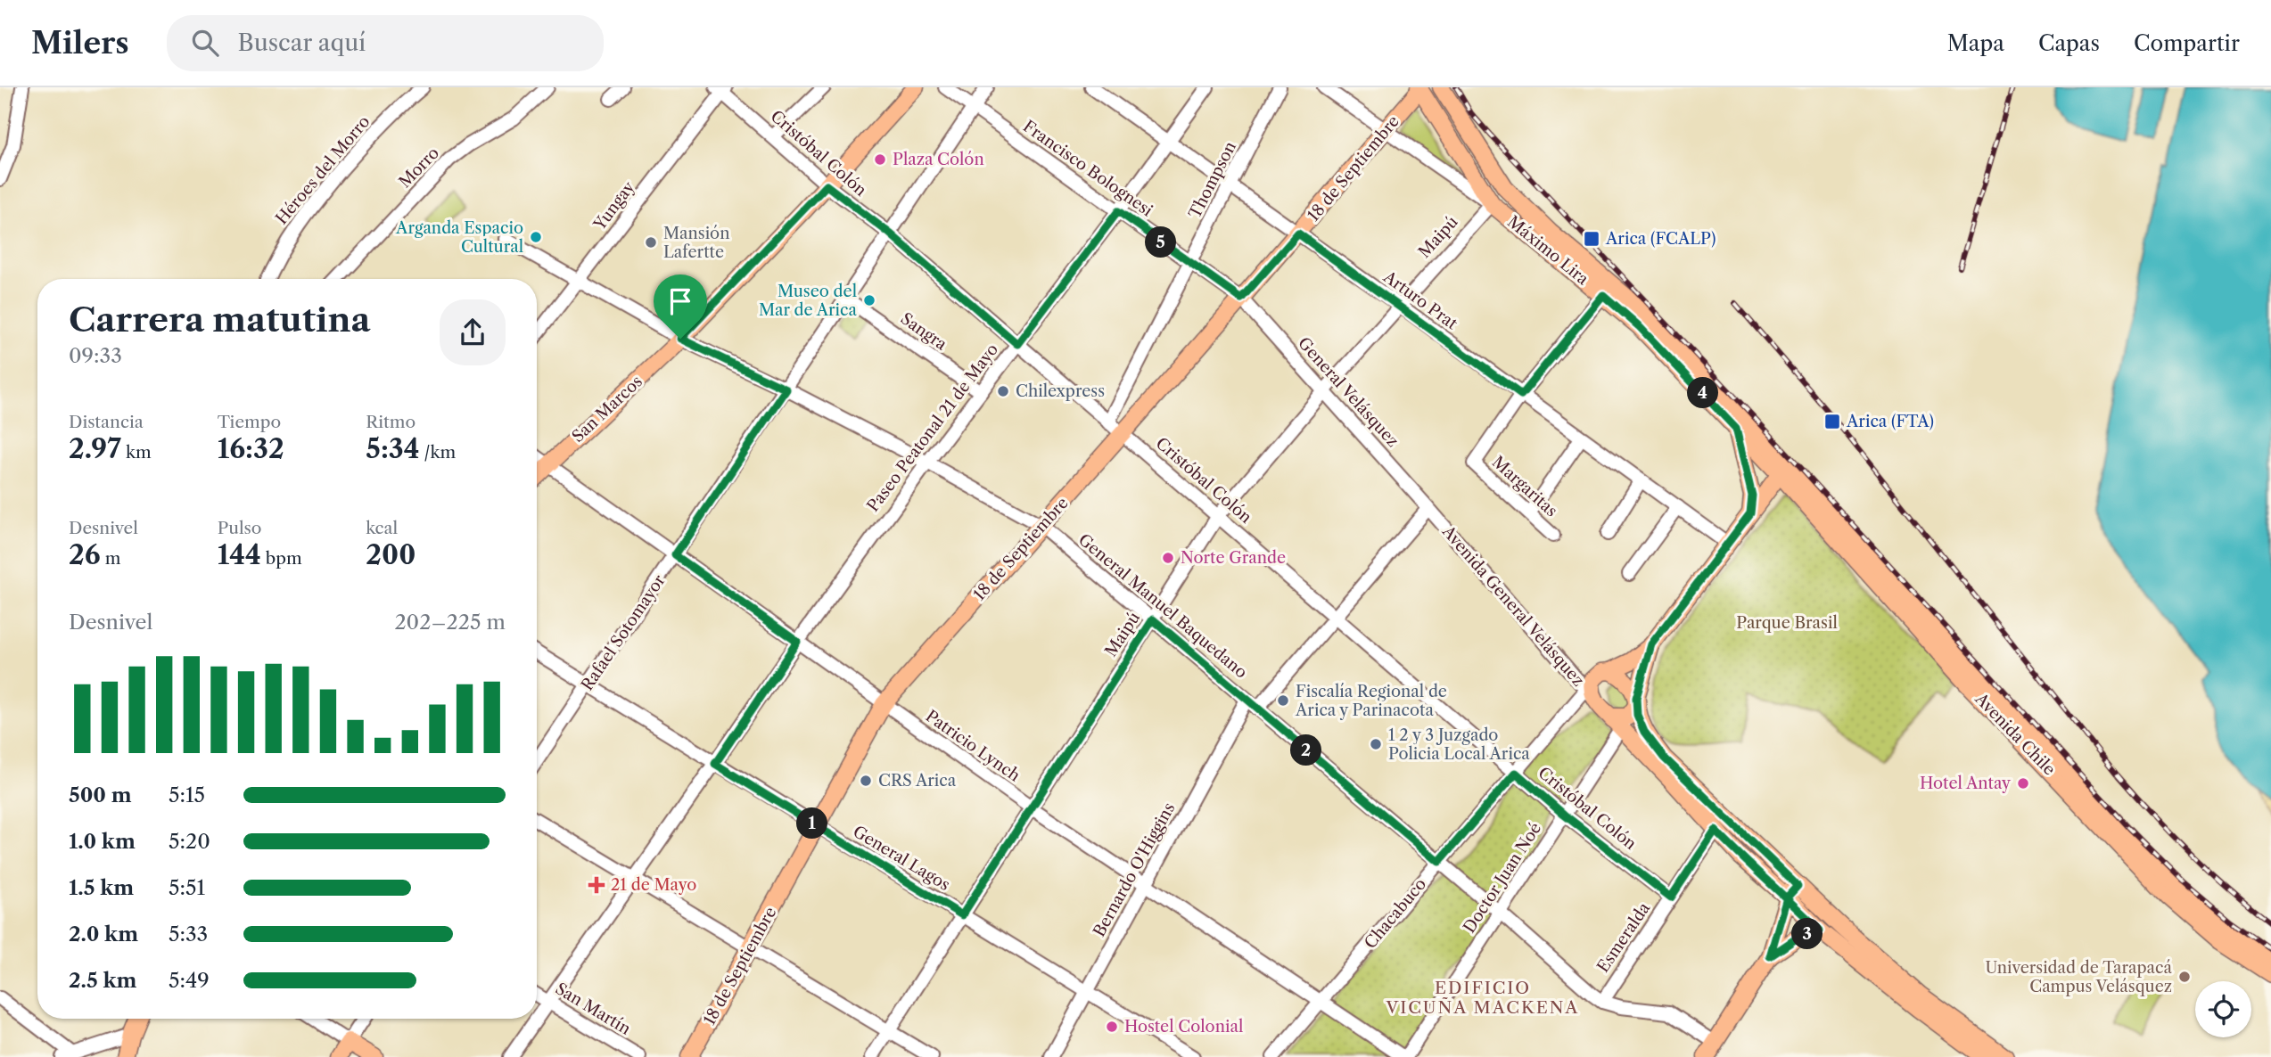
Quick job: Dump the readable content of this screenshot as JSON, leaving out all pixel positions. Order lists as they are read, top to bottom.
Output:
{
  "streets": {
    "main road": [
      "18 de Septiembre",
      "Máximo Lira",
      "San Marcos",
      "Avenida Chile"
    ],
    "street": [
      "Cristóbal Colón",
      "Morro",
      "Francisco Bolognesi",
      "Héroes del Morro",
      "Thompson",
      "Yungay",
      "Maipú",
      "Arturo Prat",
      "Sangra",
      "General Velásquez",
      "Paseo Peatonal 21 de Mayo",
      "Margaritas",
      "General Manuel Baquedano",
      "Avenida General Velásquez",
      "Rafael Sotomayor",
      "Patricio Lynch",
      "General Lagos",
      "Bernardo O'Higgins",
      "Doctor Juan Noé",
      "Chacabuco",
      "Esmeralda",
      "San Martín"
    ]
  },
  "crossings": [
    ["Cristóbal Colón", "18 de Septiembre"],
    ["Cristóbal Colón", "Thompson"],
    ["Cristóbal Colón", "Yungay"],
    ["Cristóbal Colón", "Maipú"],
    ["Cristóbal Colón", "San Marcos"],
    ["Cristóbal Colón", "Paseo Peatonal 21 de Mayo"],
    ["Cristóbal Colón", "Rafael Sotomayor"],
    ["Cristóbal Colón", "Doctor Juan Noé"],
    ["Cristóbal Colón", "Chacabuco"],
    ["Cristóbal Colón", "Esmeralda"],
    ["Francisco Bolognesi", "18 de Septiembre"],
    ["Francisco Bolognesi", "Thompson"],
    ["Francisco Bolognesi", "General Velásquez"],
    ["Francisco Bolognesi", "Paseo Peatonal 21 de Mayo"],
    ["Francisco Bolognesi", "Rafael Sotomayor"],
    ["18 de Septiembre", "Máximo Lira"],
    ["18 de Septiembre", "Arturo Prat"],
    ["18 de Septiembre", "General Velásquez"],
    ["18 de Septiembre", "General Manuel Baquedano"],
    ["18 de Septiembre", "Patricio Lynch"],
    ["18 de Septiembre", "General Lagos"],
    ["Thompson", "Arturo Prat"],
    ["Yungay", "General Manuel Baquedano"],
    ["Maipú", "Máximo Lira"],
    ["Maipú", "Arturo Prat"],
    ["Maipú", "General Velásquez"],
    ["Maipú", "General Manuel Baquedano"],
    ["Maipú", "Patricio Lynch"],
    ["Maipú", "General Lagos"],
    ["Máximo Lira", "Avenida Chile"],
    ["Arturo Prat", "Paseo Peatonal 21 de Mayo"],
    ["Arturo Prat", "Margaritas"],
    ["Sangra", "Paseo Peatonal 21 de Mayo"],
    ["Sangra", "Rafael Sotomayor"],
    ["General Velásquez", "Avenida General Velásquez"],
    ["San Marcos", "General Manuel Baquedano"],
    ["San Marcos", "Patricio Lynch"],
    ["Paseo Peatonal 21 de Mayo", "General Manuel Baquedano"],
    ["Paseo Peatonal 21 de Mayo", "Patricio Lynch"],
    ["Paseo Peatonal 21 de Mayo", "General Lagos"],
    ["General Manuel Baquedano", "Rafael Sotomayor"],
    ["General Manuel Baquedano", "Bernardo O'Higgins"],
    ["General Manuel Baquedano", "Doctor Juan Noé"],
    ["General Manuel Baquedano", "Chacabuco"],
    ["General Manuel Baquedano", "Esmeralda"],
    ["Avenida General Velásquez", "Doctor Juan Noé"],
    ["Avenida General Velásquez", "Chacabuco"],
    ["Rafael Sotomayor", "Patricio Lynch"],
    ["Rafael Sotomayor", "General Lagos"],
    ["Patricio Lynch", "Bernardo O'Higgins"],
    ["Patricio Lynch", "Doctor Juan Noé"],
    ["Patricio Lynch", "Chacabuco"],
    ["General Lagos", "Bernardo O'Higgins"],
    ["Doctor Juan Noé", "Chacabuco"]
  ],
  "districts": ["EDIFICIO VICUÑA MACKENA"],
  "parks": ["Parque Brasil"],
  "places": {
    "other": [
      "Plaza Colón",
      "Arganda Espacio Cultural",
      "Mansión Lafertte",
      "Museo del Mar de Arica",
      "Chilexpress",
      "Norte Grande",
      "Fiscalía Regional de Arica y Parinacota",
      "1 2 y 3 Juzgado Policia Local Arica",
      "CRS Arica",
      "Hotel Antay",
      "Universidad de Tarapacá Campus Velásquez",
      "Hostel Colonial"
    ],
    "transit": ["Arica (FCALP)", "Arica (FTA)"],
    "health": ["21 de Mayo"]
  },
  "page": {
    "header": "Milers",
    "search": "Buscar aquí",
    "nav": ["Mapa", "Capas", "Compartir"],
    "pins": [
      "5",
      "4",
      "2",
      "1",
      "3"
    ],
    "heading": ["Carrera matutina", "09:33"],
    "stats": [
      ["Distancia", "2.97 km"],
      ["Tiempo", "16:32"],
      ["Ritmo", "5:34 /km"],
      ["Desnivel", "26 m"],
      ["Pulso", "144 bpm"],
      ["kcal", "200"]
    ],
    "chart": ["Desnivel", "202–225 m"],
    "list": [
      {
        "name": "500 m",
        "note": "5:15"
      },
      {
        "name": "1.0 km",
        "note": "5:20"
      },
      {
        "name": "1.5 km",
        "note": "5:51"
      },
      {
        "name": "2.0 km",
        "note": "5:33"
      },
      {
        "name": "2.5 km",
        "note": "5:49"
      }
    ]
  }
}
